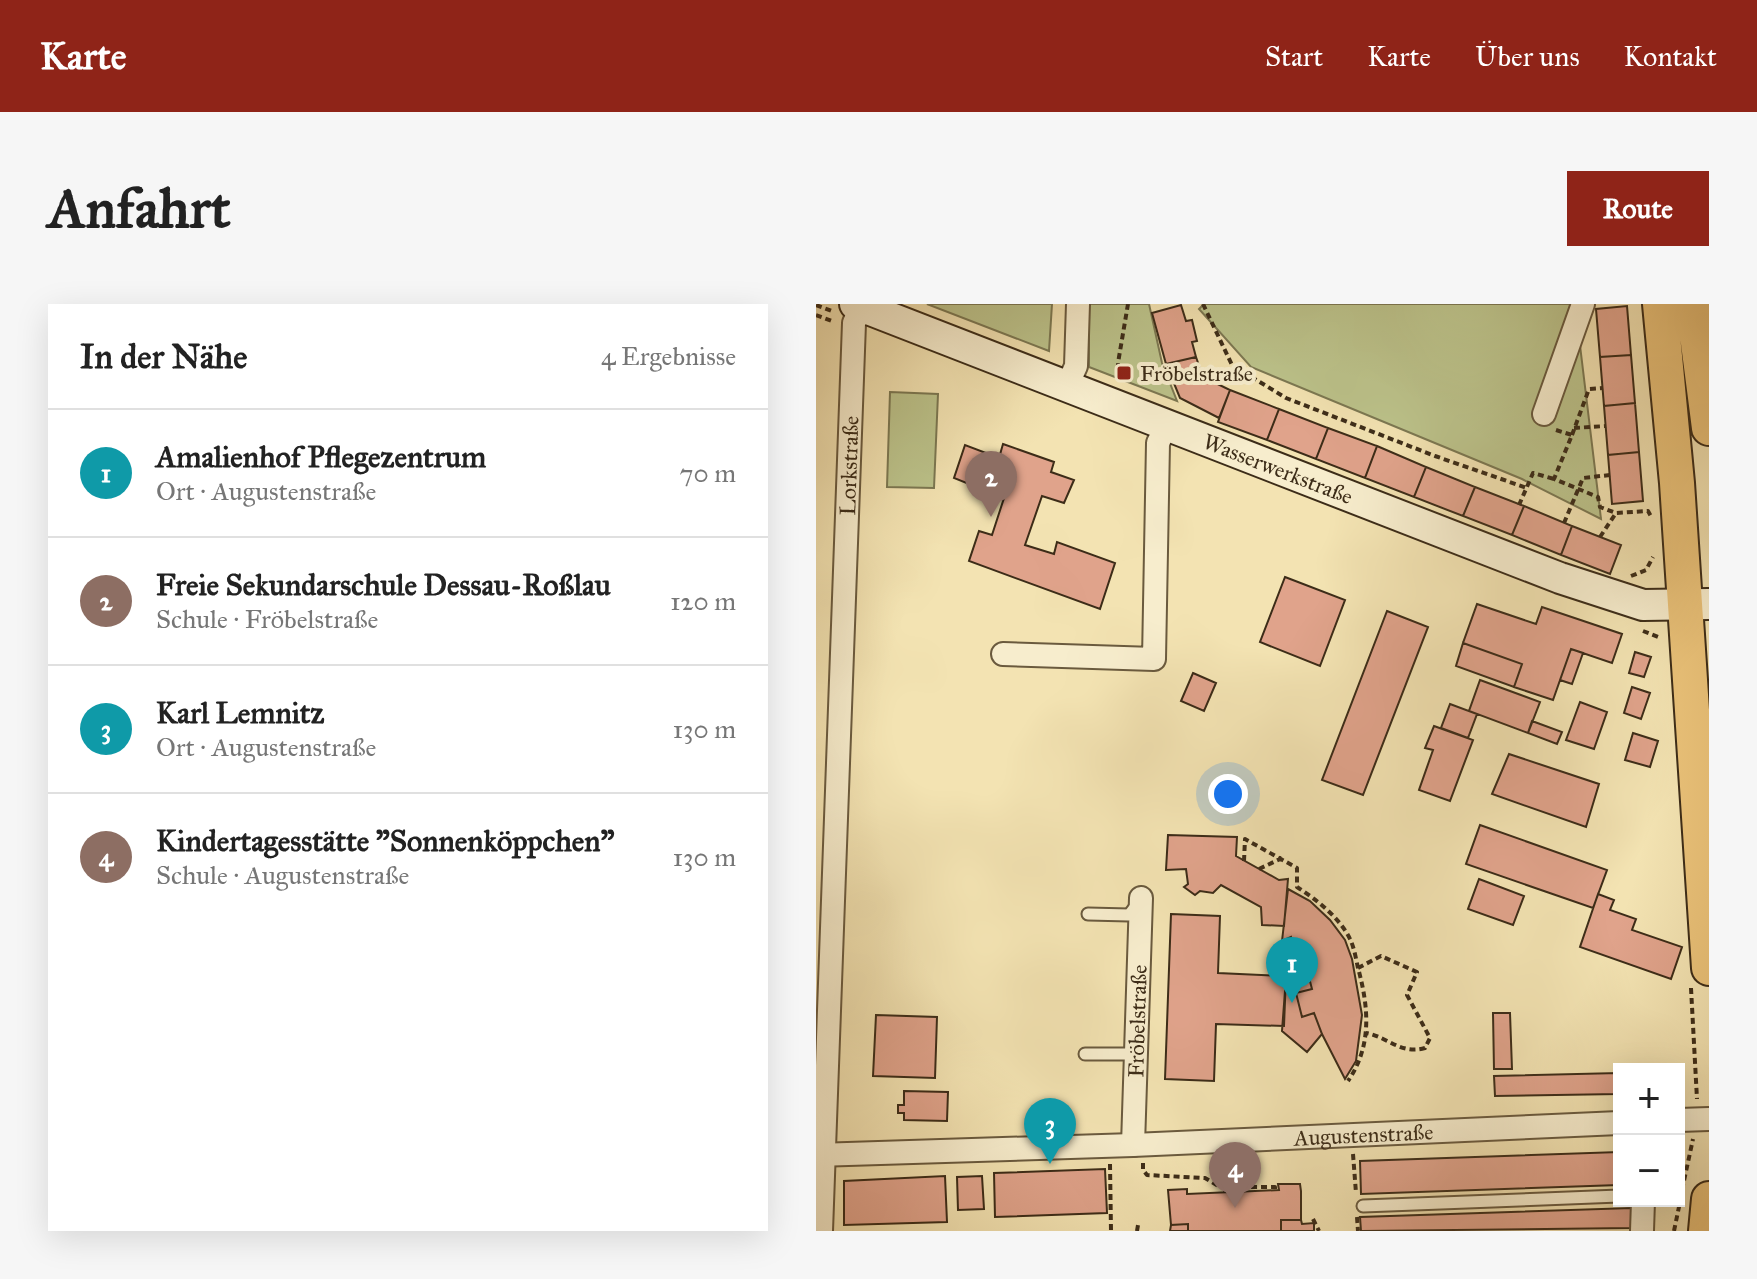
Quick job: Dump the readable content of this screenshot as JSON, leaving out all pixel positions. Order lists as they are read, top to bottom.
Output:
{
  "streets": {
    "street": [
      "Lorkstraße",
      "Wasserwerkstraße",
      "Fröbelstraße",
      "Augustenstraße"
    ]
  },
  "crossings": [
    ["Lorkstraße", "Wasserwerkstraße"],
    ["Lorkstraße", "Augustenstraße"],
    ["Fröbelstraße", "Augustenstraße"]
  ],
  "places": {
    "transit": ["Fröbelstraße"]
  },
  "page": {
    "header": "Karte",
    "nav": [
      "Start",
      "Karte",
      "Über uns",
      "Kontakt"
    ],
    "buttons": "Route",
    "title": "Anfahrt",
    "heading": ["In der Nähe", "4 Ergebnisse"],
    "list": [
      {
        "mark": "1",
        "name": "Amalienhof Pflegezentrum",
        "note": "Ort · Augustenstraße",
        "value": "70 m"
      },
      {
        "mark": "2",
        "name": "Freie Sekundarschule Dessau-Roßlau",
        "note": "Schule · Fröbelstraße",
        "value": "120 m"
      },
      {
        "mark": "3",
        "name": "Karl Lemnitz",
        "note": "Ort · Augustenstraße",
        "value": "130 m"
      },
      {
        "mark": "4",
        "name": "Kindertagesstätte \"Sonnenköppchen\"",
        "note": "Schule · Augustenstraße",
        "value": "130 m"
      }
    ],
    "pins": [
      "2",
      "1",
      "3",
      "4"
    ],
    "map_buttons": ["+", "−"]
  }
}
